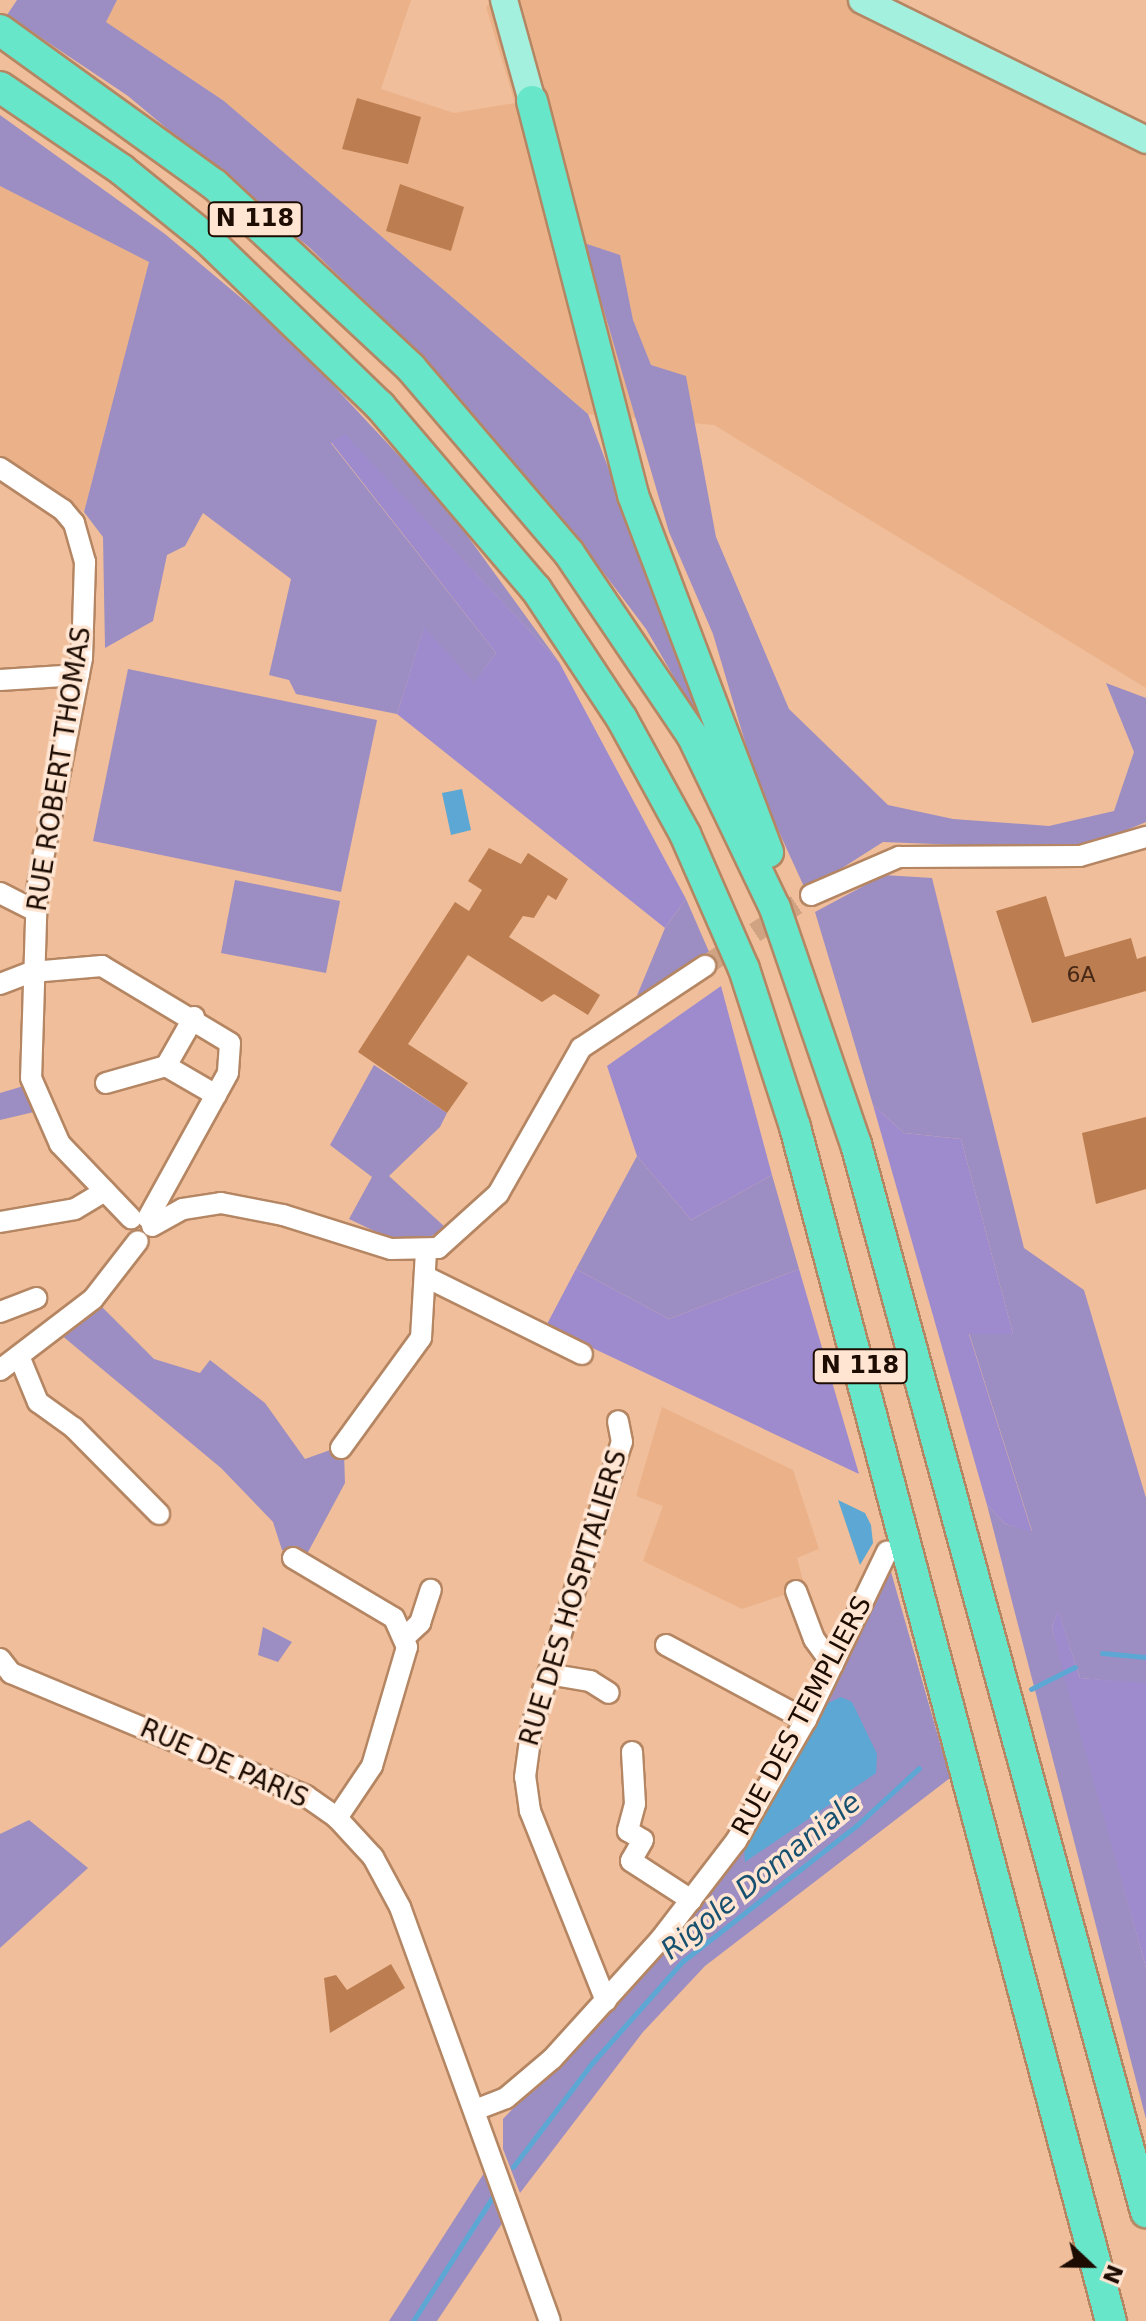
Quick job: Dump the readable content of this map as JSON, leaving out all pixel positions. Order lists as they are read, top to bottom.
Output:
{
  "streets": {
    "highway": ["N 118"],
    "street": [
      "RUE ROBERT THOMAS",
      "RUE DES HOSPITALIERS",
      "RUE DES TEMPLIERS",
      "RUE DE PARIS"
    ]
  },
  "crossings": [
    ["RUE DES HOSPITALIERS", "RUE DES TEMPLIERS"],
    ["RUE DES TEMPLIERS", "RUE DE PARIS"]
  ],
  "water": ["Rigole Domaniale"],
  "house_numbers": ["6A"],
  "north": "right"
}
